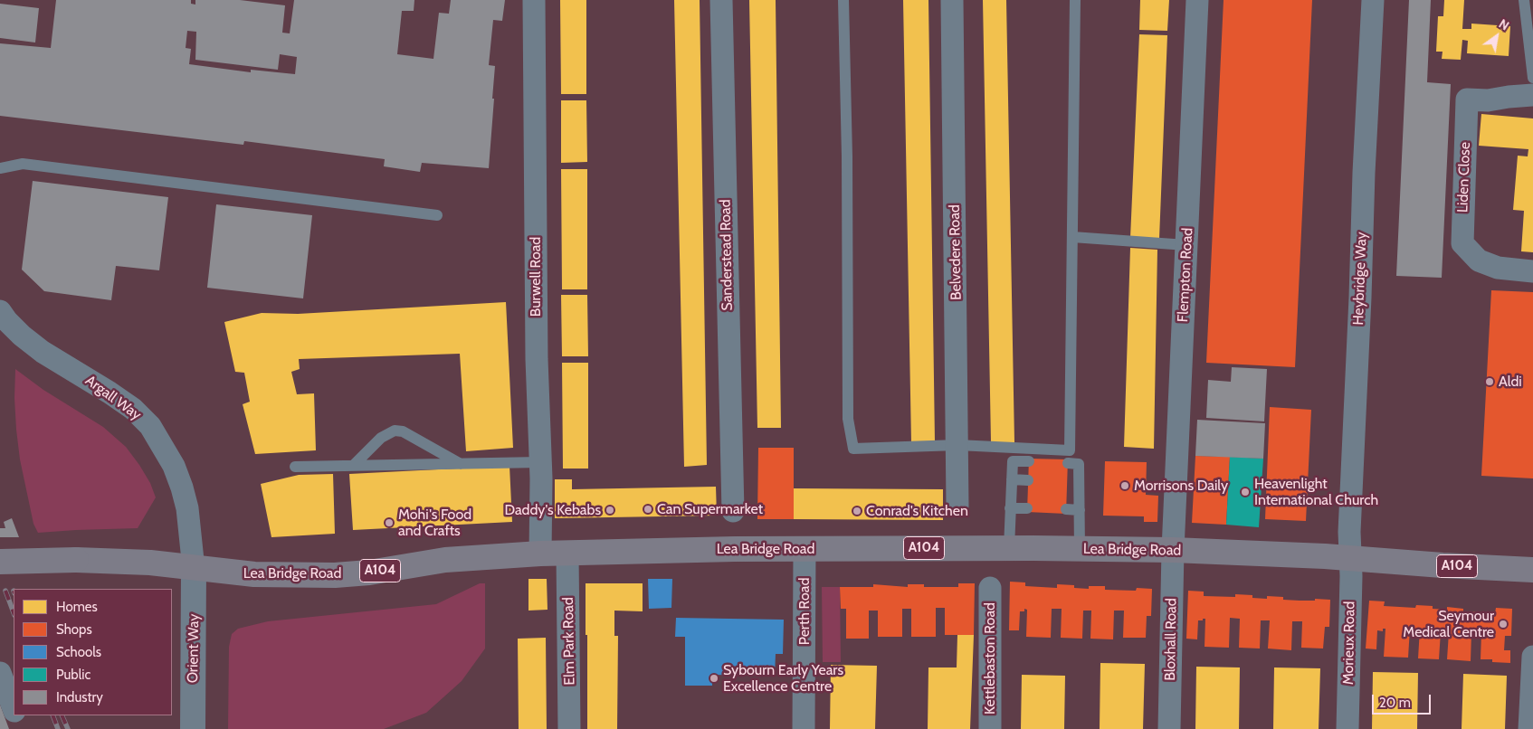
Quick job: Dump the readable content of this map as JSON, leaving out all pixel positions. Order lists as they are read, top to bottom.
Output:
{
  "streets": {
    "main road": ["A104", "Lea Bridge Road"],
    "street": [
      "Liden Close",
      "Belvedere Road",
      "Sanderstead Road",
      "Flempton Road",
      "Burwell Road",
      "Heybridge Way",
      "Argall Way",
      "Perth Road",
      "Bloxhall Road",
      "Elm Park Road",
      "Morieux Road",
      "Orient Way",
      "Kettlebaston Road"
    ]
  },
  "crossings": [
    ["Flempton Road", "Lea Bridge Road"],
    ["Flempton Road", "Bloxhall Road"],
    ["Burwell Road", "Lea Bridge Road"],
    ["Heybridge Way", "Lea Bridge Road"],
    ["Heybridge Way", "Morieux Road"],
    ["Argall Way", "Lea Bridge Road"],
    ["Argall Way", "Orient Way"],
    ["Lea Bridge Road", "Perth Road"],
    ["Lea Bridge Road", "Bloxhall Road"],
    ["Lea Bridge Road", "Elm Park Road"],
    ["Lea Bridge Road", "Morieux Road"],
    ["Lea Bridge Road", "Orient Way"]
  ],
  "places": [
    "Aldi",
    "Morrisons Daily",
    "Heavenlight International Church",
    "Can Supermarket",
    "Daddy's Kebabs",
    "Conrad's Kitchen",
    "Mohi's Food and Crafts",
    "Seymour Medical Centre",
    "Sybourn Early Years Excellence Centre"
  ],
  "legend": [
    "Homes",
    "Shops",
    "Schools",
    "Public",
    "Industry"
  ],
  "scale_bar": "20 m",
  "north": "top right"
}
